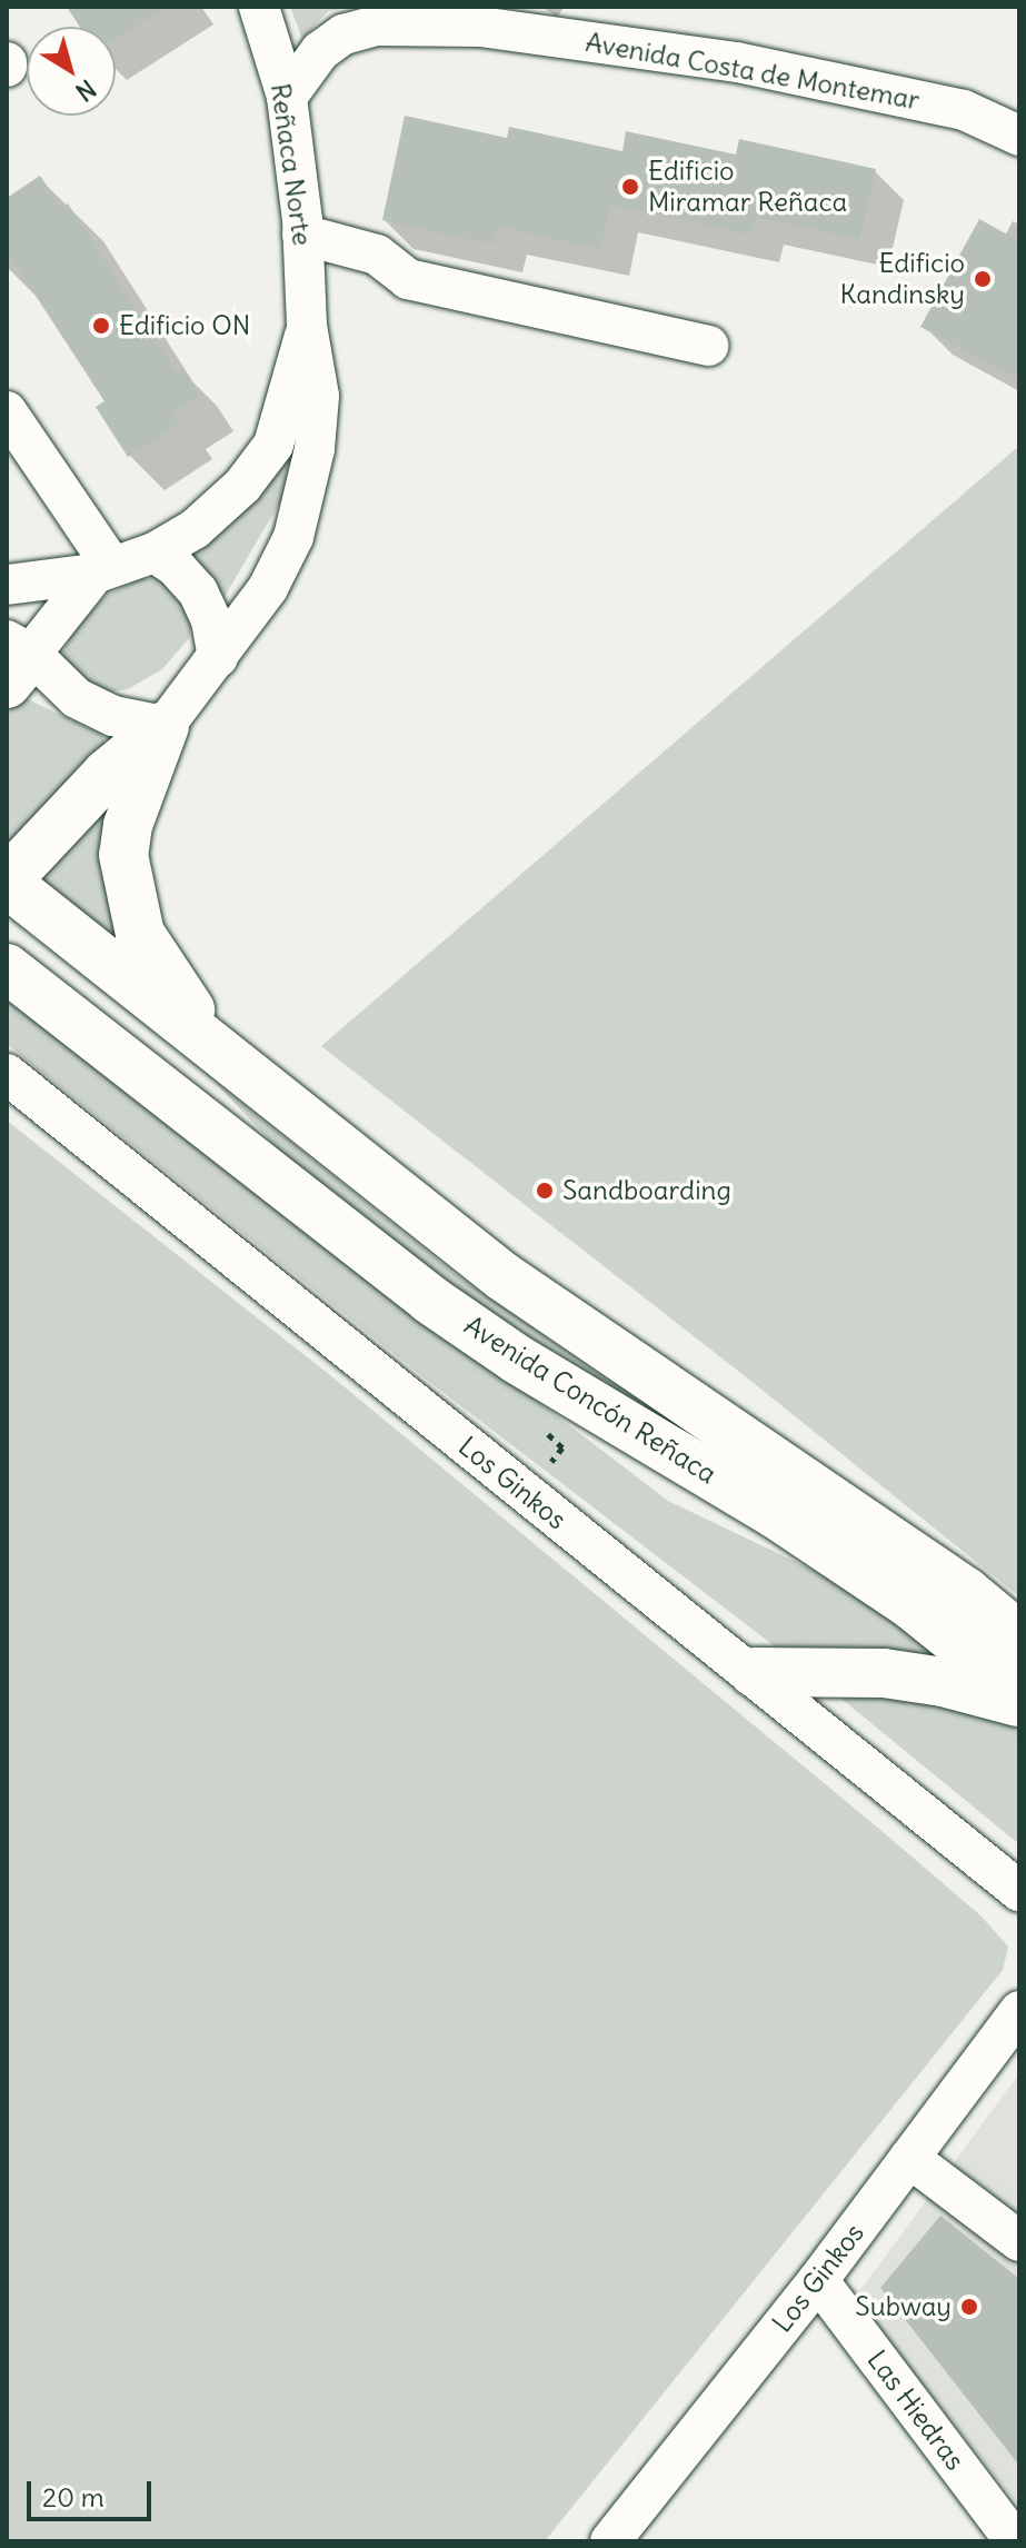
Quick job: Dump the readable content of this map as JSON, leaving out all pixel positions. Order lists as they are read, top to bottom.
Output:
{
  "streets": {
    "main road": ["Avenida Concón Reñaca"],
    "street": [
      "Avenida Costa de Montemar",
      "Reñaca Norte",
      "Los Ginkos",
      "Las Hiedras"
    ]
  },
  "crossings": [
    ["Avenida Costa de Montemar", "Reñaca Norte"],
    ["Los Ginkos", "Las Hiedras"]
  ],
  "places": [
    "Edificio Miramar Reñaca",
    "Edificio Kandinsky",
    "Edificio ON",
    "Sandboarding",
    "Subway"
  ],
  "scale_bar": "20 m",
  "north": "bottom right"
}
